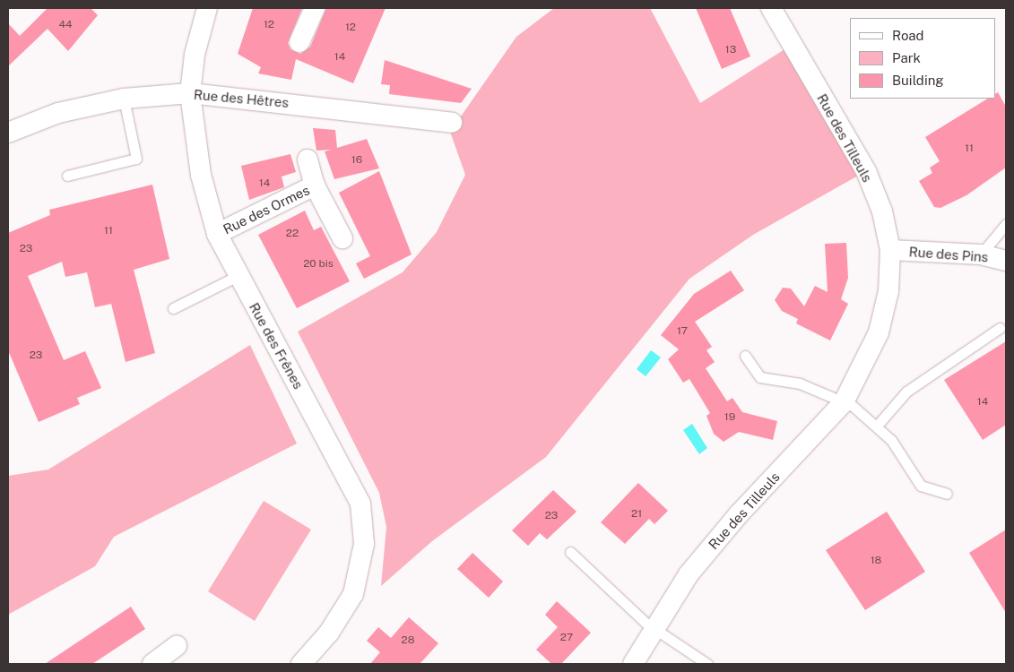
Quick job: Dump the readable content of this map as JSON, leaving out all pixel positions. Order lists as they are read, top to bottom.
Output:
{
  "streets": {
    "street": [
      "Rue des Hêtres",
      "Rue des Tilleuls",
      "Rue des Ormes",
      "Rue des Pins",
      "Rue des Frênes"
    ]
  },
  "crossings": [
    ["Rue des Hêtres", "Rue des Frênes"],
    ["Rue des Tilleuls", "Rue des Pins"],
    ["Rue des Ormes", "Rue des Frênes"]
  ],
  "house_numbers": [
    "44",
    "12",
    "12",
    "13",
    "14",
    "11",
    "16",
    "14",
    "11",
    "22",
    "23",
    "20 bis",
    "17",
    "23",
    "14",
    "19",
    "21",
    "23",
    "18",
    "27",
    "28"
  ],
  "legend": ["Road", "Park", "Building"]
}
